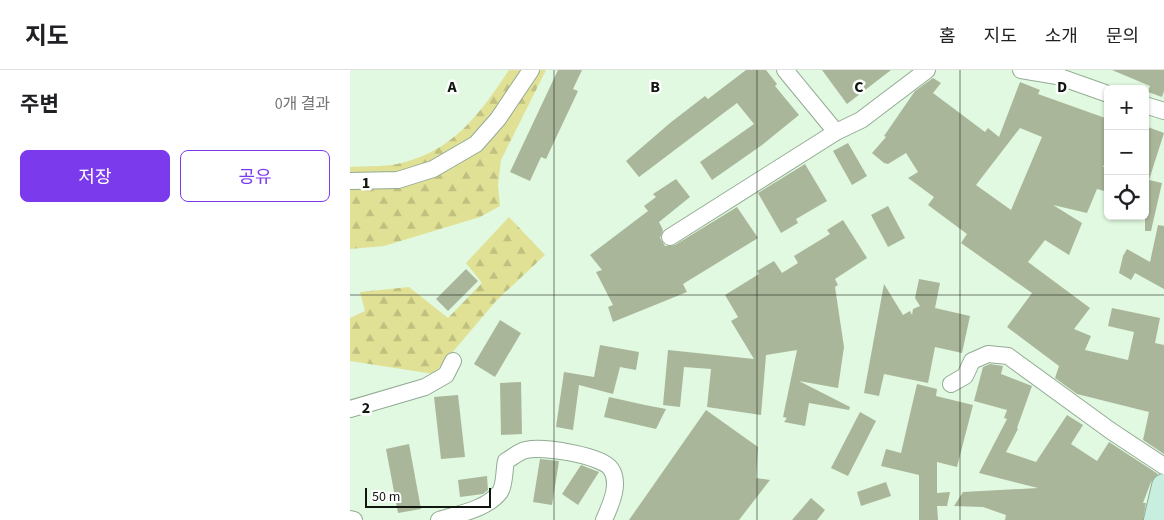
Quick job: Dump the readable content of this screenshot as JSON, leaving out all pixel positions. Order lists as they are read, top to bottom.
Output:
{
  "scale_bar": "50 m",
  "page": {
    "header": "지도",
    "nav": [
      "홈",
      "지도",
      "소개",
      "문의"
    ],
    "heading": ["주변", "0개 결과"],
    "map_buttons": ["+", "−"],
    "buttons": ["저장", "공유"],
    "scale": "50 m"
  },
  "grid": {
    "columns": [
      "A",
      "B",
      "C",
      "D"
    ],
    "rows": ["1", "2"]
  }
}
